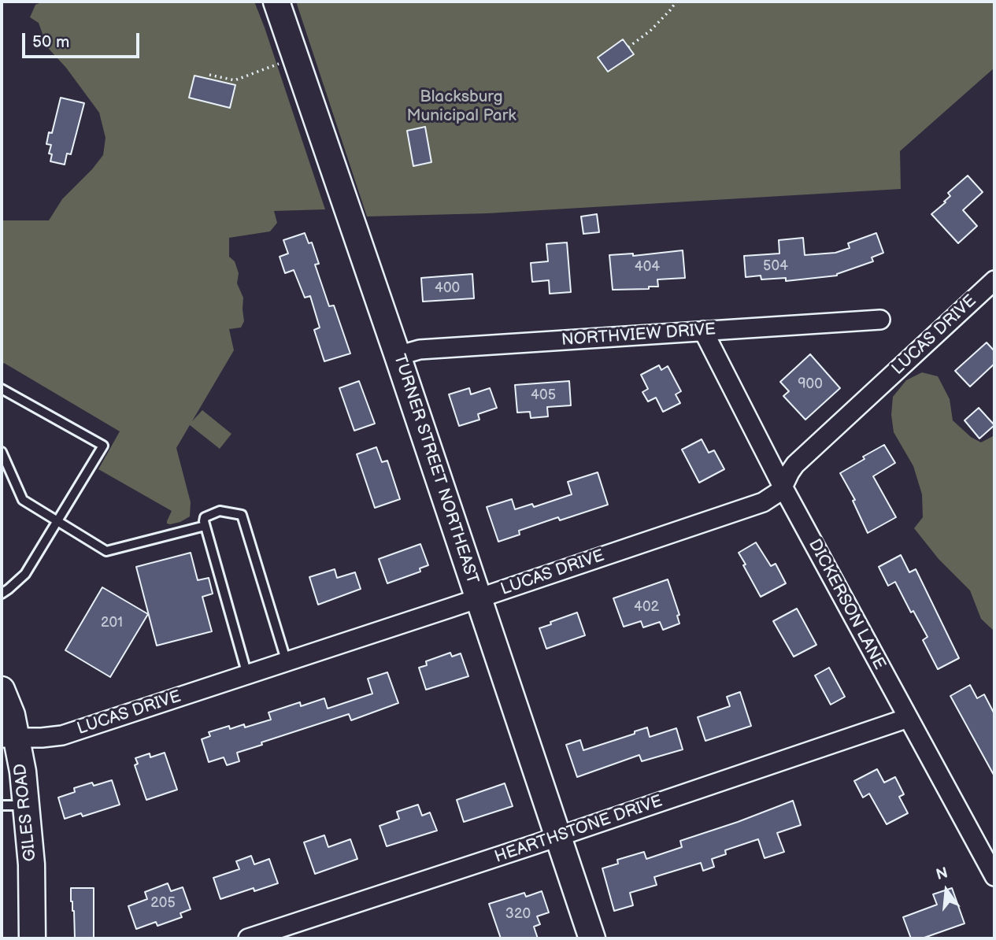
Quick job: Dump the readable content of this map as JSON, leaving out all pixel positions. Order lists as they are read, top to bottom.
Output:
{
  "streets": {
    "street": [
      "NORTHVIEW DRIVE",
      "LUCAS DRIVE",
      "TURNER STREET NORTHEAST",
      "DICKERSON LANE",
      "GILES ROAD",
      "HEARTHSTONE DRIVE"
    ]
  },
  "crossings": [
    ["NORTHVIEW DRIVE", "TURNER STREET NORTHEAST"],
    ["NORTHVIEW DRIVE", "DICKERSON LANE"],
    ["LUCAS DRIVE", "TURNER STREET NORTHEAST"],
    ["LUCAS DRIVE", "DICKERSON LANE"],
    ["LUCAS DRIVE", "GILES ROAD"],
    ["TURNER STREET NORTHEAST", "HEARTHSTONE DRIVE"],
    ["DICKERSON LANE", "HEARTHSTONE DRIVE"]
  ],
  "parks": ["Blacksburg Municipal Park"],
  "house_numbers": [
    "504",
    "404",
    "400",
    "900",
    "405",
    "402",
    "201",
    "205",
    "320"
  ],
  "scale_bar": "50 m",
  "north": "top"
}
